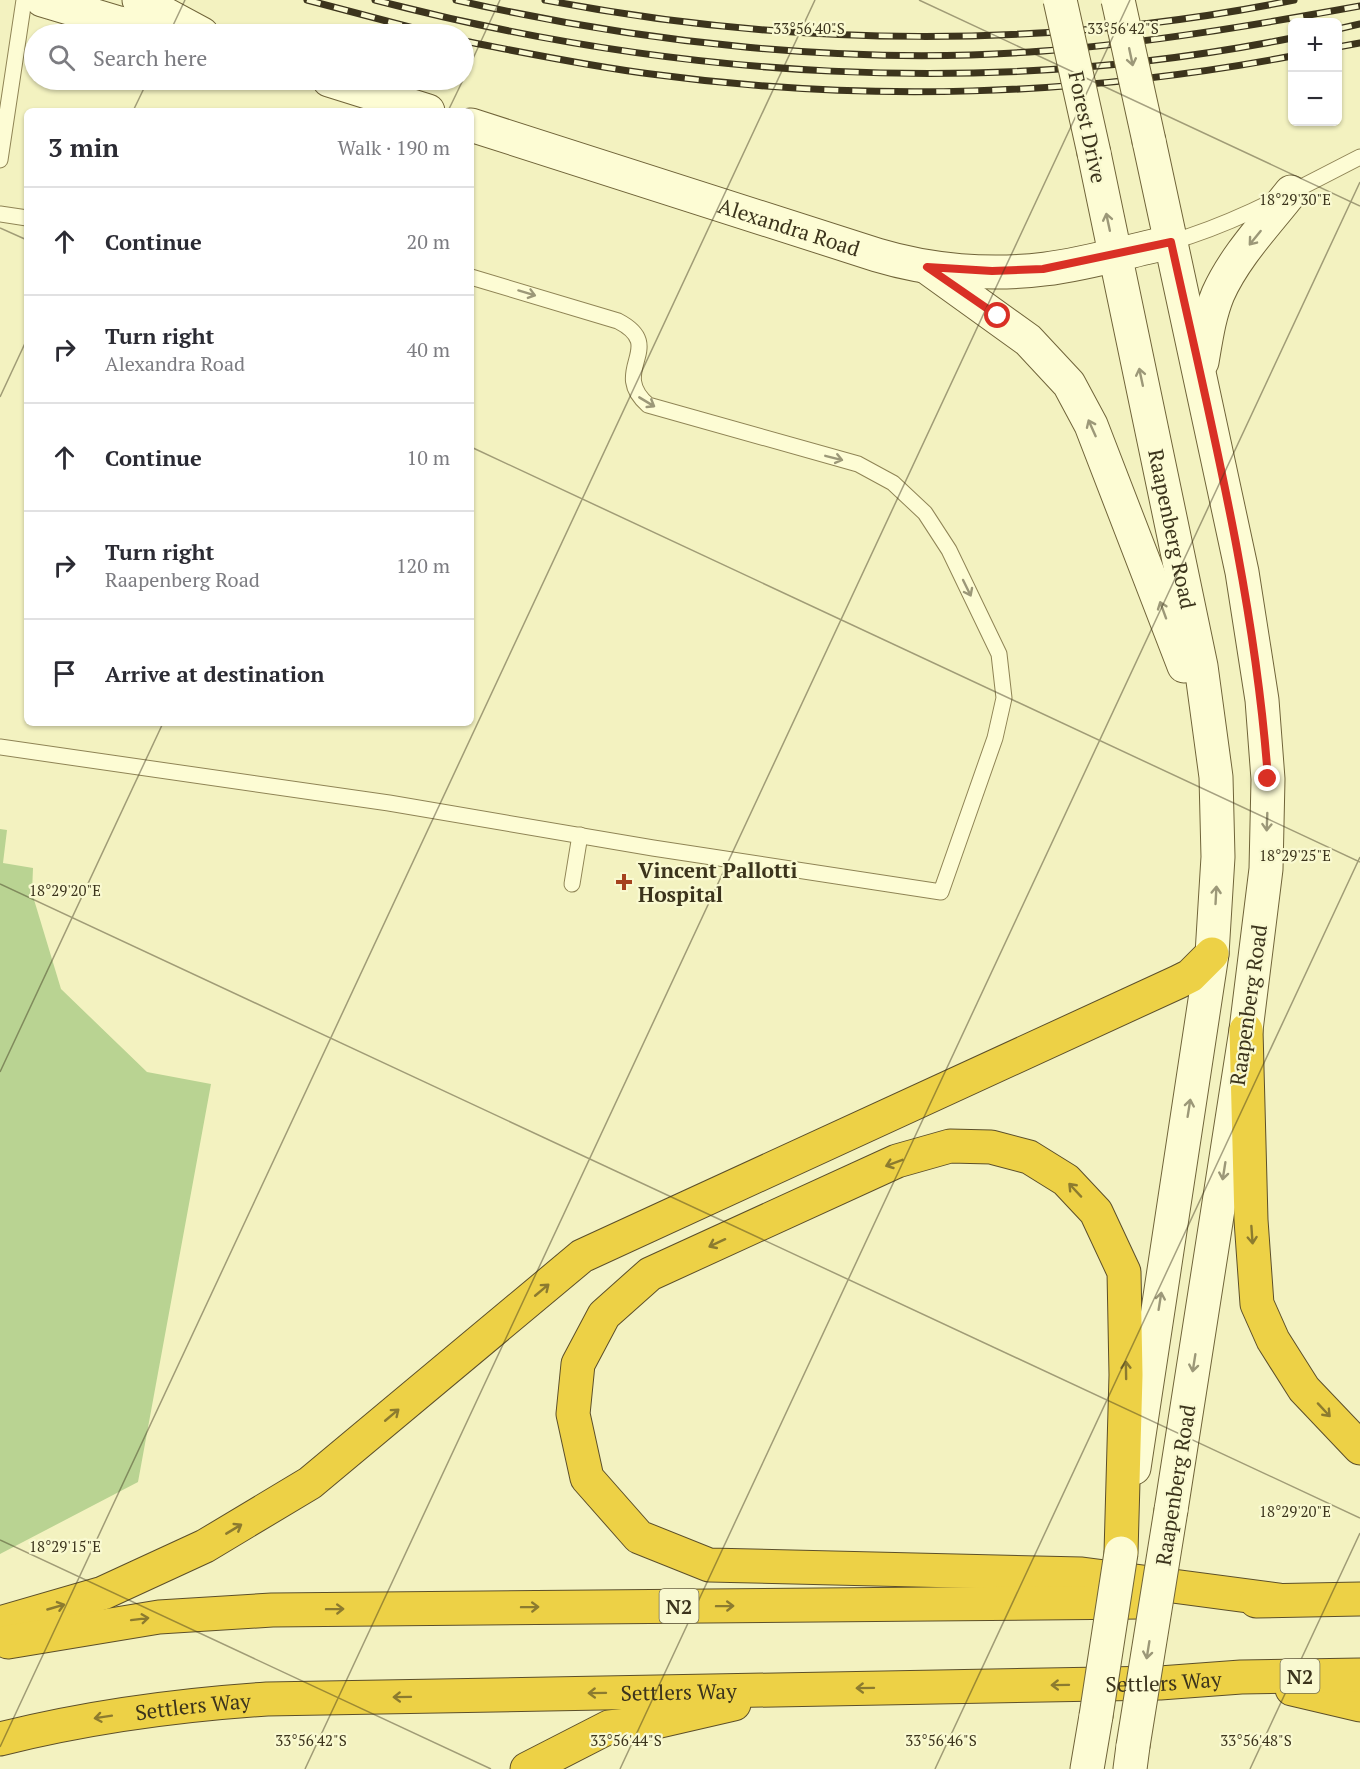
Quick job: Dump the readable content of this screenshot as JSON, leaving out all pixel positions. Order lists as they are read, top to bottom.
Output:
{
  "streets": {
    "highway": ["N2", "Settlers Way"],
    "main road": ["Forest Drive", "Alexandra Road", "Raapenberg Road"]
  },
  "crossings": [
    ["Forest Drive", "Alexandra Road"],
    ["Forest Drive", "Raapenberg Road"],
    ["Alexandra Road", "Raapenberg Road"]
  ],
  "places": {
    "health": ["Vincent Pallotti Hospital"]
  },
  "page": {
    "map_buttons": ["+", "−"],
    "search": "Search here",
    "heading": ["3 min", "Walk · 190 m"],
    "list": [
      ["Continue", "20 m"],
      ["Turn right", "Alexandra Road", "40 m"],
      ["Continue", "10 m"],
      ["Turn right", "Raapenberg Road", "120 m"],
      "Arrive at destination"
    ]
  },
  "coordinates": [
    "33°56'40\"S",
    "33°56'42\"S",
    "18°29'30\"E",
    "18°29'25\"E",
    "18°29'20\"E",
    "18°29'15\"E",
    "33°56'44\"S",
    "33°56'46\"S",
    "33°56'48\"S"
  ]
}
